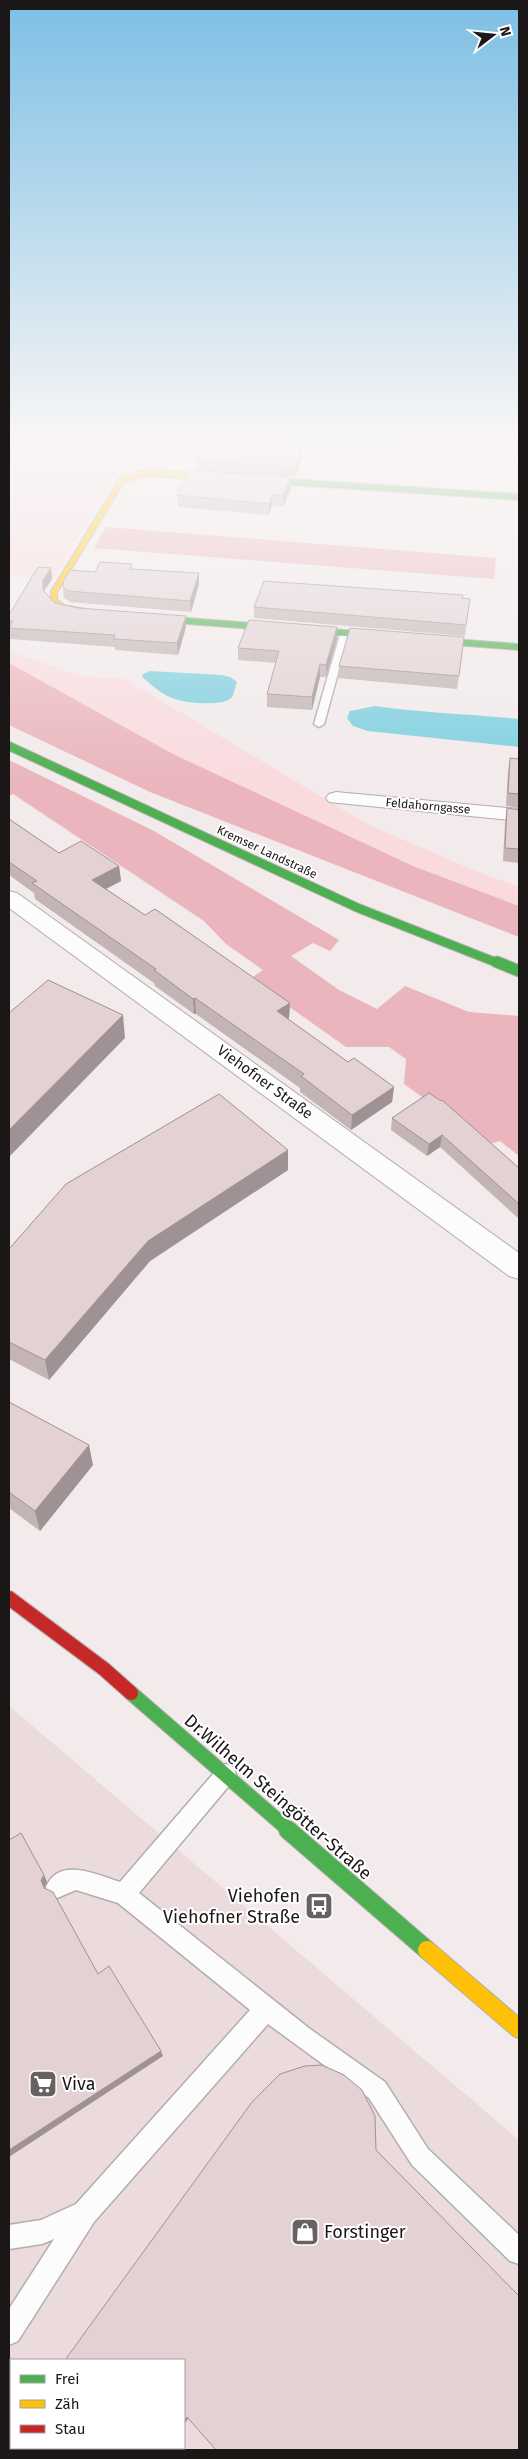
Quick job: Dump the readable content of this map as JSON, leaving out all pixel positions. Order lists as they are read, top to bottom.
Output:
{
  "streets": {
    "street": [
      "Feldahorngasse",
      "Kremser Landstraße",
      "Viehofner Straße",
      "Dr.Wilhelm Steingötter-Straße"
    ]
  },
  "places": {
    "bus stop": ["Viehofen Viehofner Straße"],
    "supermarket": ["Viva"],
    "shop": ["Forstinger"]
  },
  "legend": ["Frei", "Zäh", "Stau"],
  "north": "right"
}
